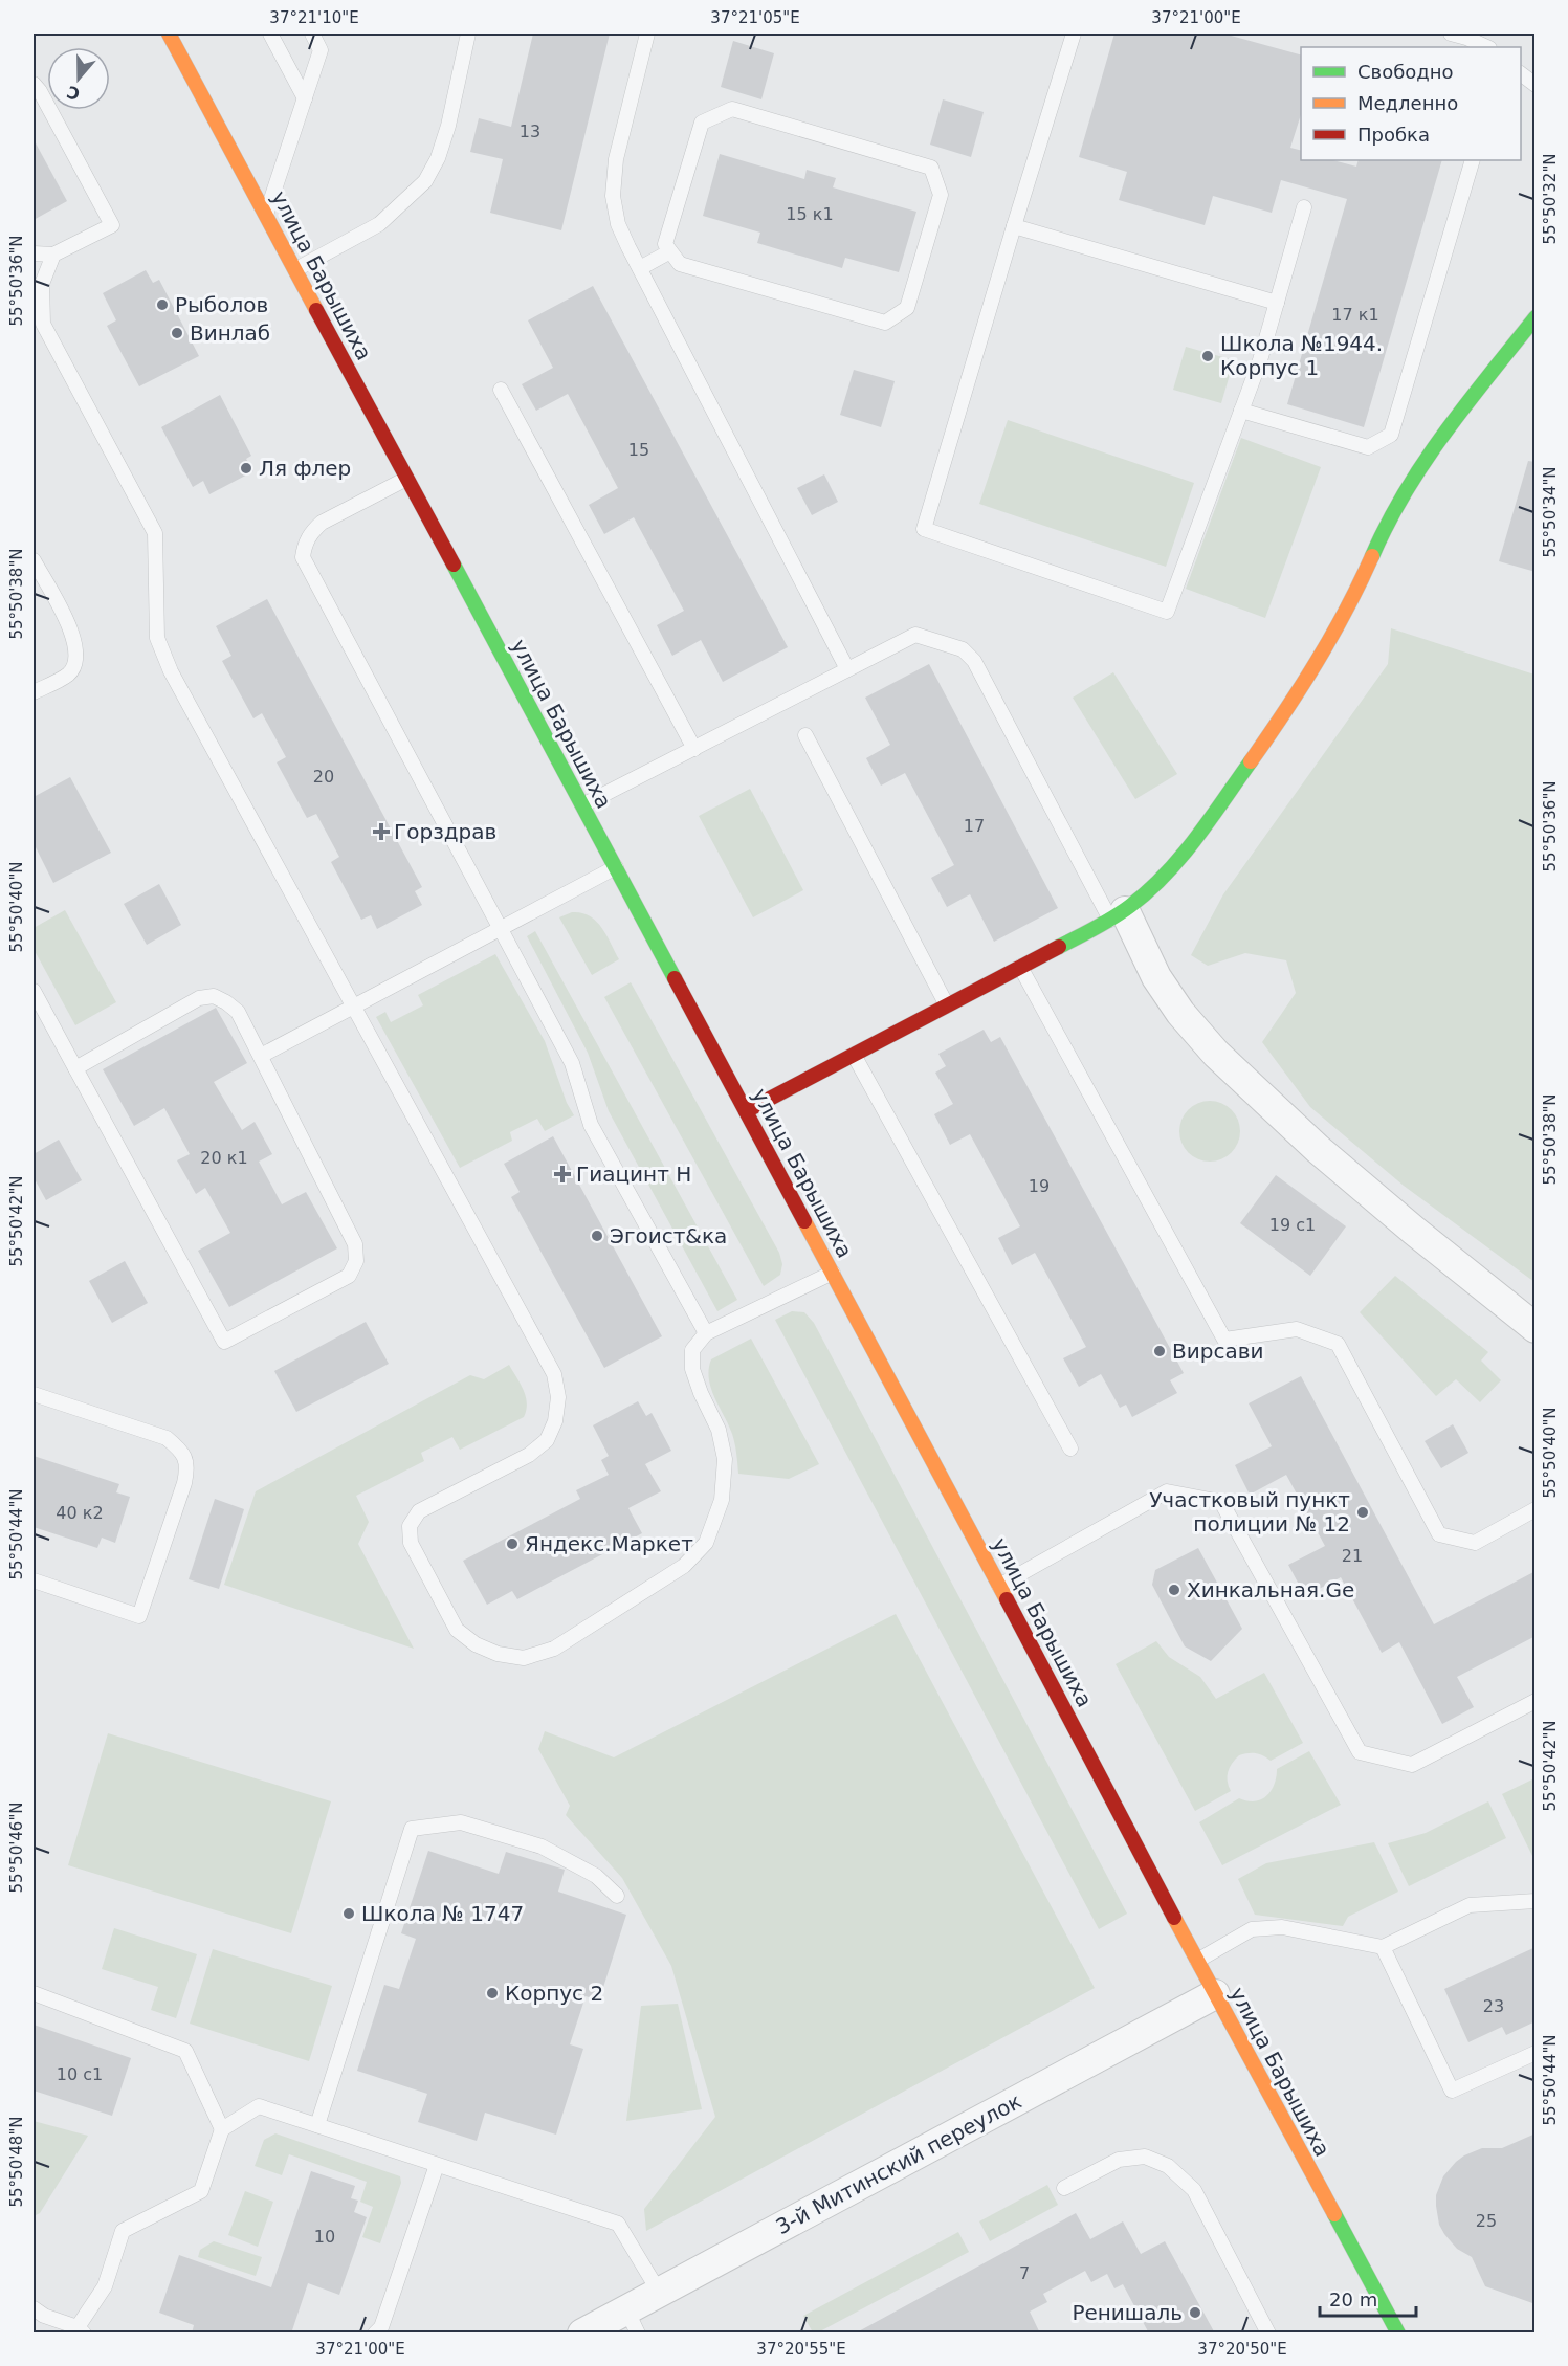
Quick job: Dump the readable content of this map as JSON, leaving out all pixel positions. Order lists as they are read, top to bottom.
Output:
{
  "streets": {
    "main road": ["улица Барышиха"],
    "street": ["3-й Митинский переулок"]
  },
  "crossings": [
    ["улица Барышиха", "3-й Митинский переулок"]
  ],
  "places": {
    "other": [
      "Рыболов",
      "Винлаб",
      "Школа №1944. Корпус 1",
      "Ля флер",
      "Эгоист&ка",
      "Вирсави",
      "Участковый пункт полиции № 12",
      "Яндекс.Маркет",
      "Хинкальная.Ge",
      "Школа № 1747",
      "Корпус 2",
      "Ренишаль"
    ],
    "health": ["Горздрав", "Гиацинт Н"]
  },
  "house_numbers": [
    "13",
    "15 к1",
    "17 к1",
    "15",
    "20",
    "17",
    "20 к1",
    "19",
    "19 с1",
    "40 к2",
    "21",
    "23",
    "10 с1",
    "25",
    "10",
    "7"
  ],
  "legend": ["Свободно", "Медленно", "Пробка"],
  "scale_bar": "20 m",
  "north": "bottom",
  "coordinates": [
    "37°21'10\"E",
    "37°21'05\"E",
    "37°21'00\"E",
    "55°50'32\"N",
    "55°50'36\"N",
    "55°50'34\"N",
    "55°50'38\"N",
    "55°50'40\"N",
    "55°50'42\"N",
    "55°50'44\"N",
    "55°50'46\"N",
    "55°50'48\"N",
    "37°20'55\"E",
    "37°20'50\"E"
  ]
}
